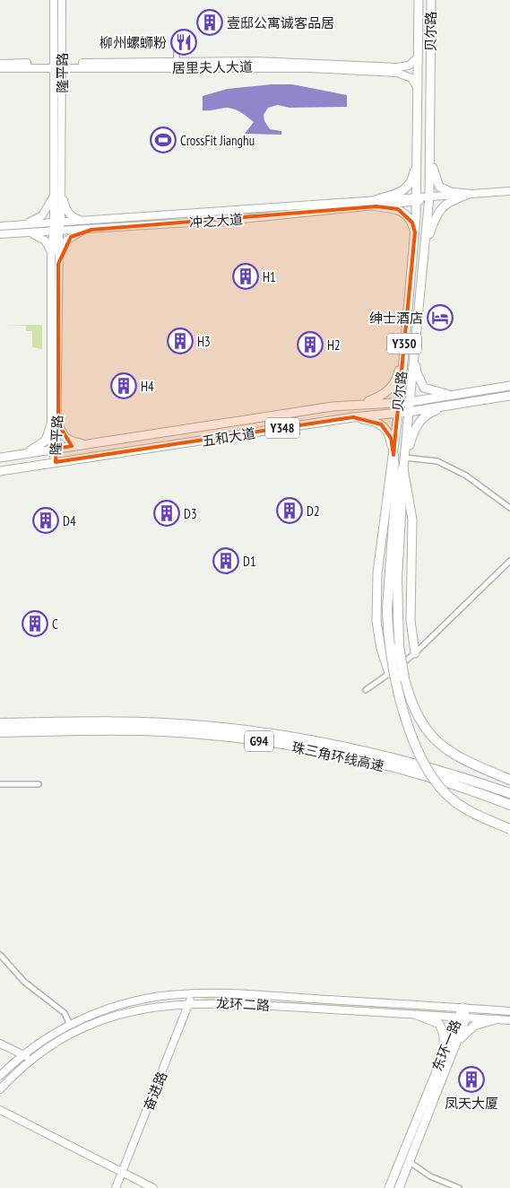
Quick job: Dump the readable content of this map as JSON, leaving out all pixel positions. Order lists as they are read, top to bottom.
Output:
{
  "streets": {
    "highway": ["G94", "珠三角环线高速"],
    "main road": [
      "贝尔路",
      "居里夫人大道",
      "隆平路",
      "冲之大道",
      "Y350",
      "Y348",
      "五和大道",
      "龙环二路",
      "东环一路",
      "奋进路"
    ]
  },
  "crossings": [
    ["贝尔路", "居里夫人大道"],
    ["贝尔路", "冲之大道"],
    ["贝尔路", "五和大道"],
    ["居里夫人大道", "隆平路"],
    ["隆平路", "冲之大道"],
    ["隆平路", "五和大道"],
    ["龙环二路", "东环一路"],
    ["龙环二路", "奋进路"]
  ],
  "places": {
    "building": [
      "壹邸公寓诚客品居",
      "H1",
      "H3",
      "H2",
      "H4",
      "D2",
      "D3",
      "D4",
      "D1",
      "C",
      "凤天大厦"
    ],
    "restaurant": ["柳州螺蛳粉"],
    "sports": ["CrossFit Jianghu"],
    "hotel": ["绅士酒店"]
  }
}
